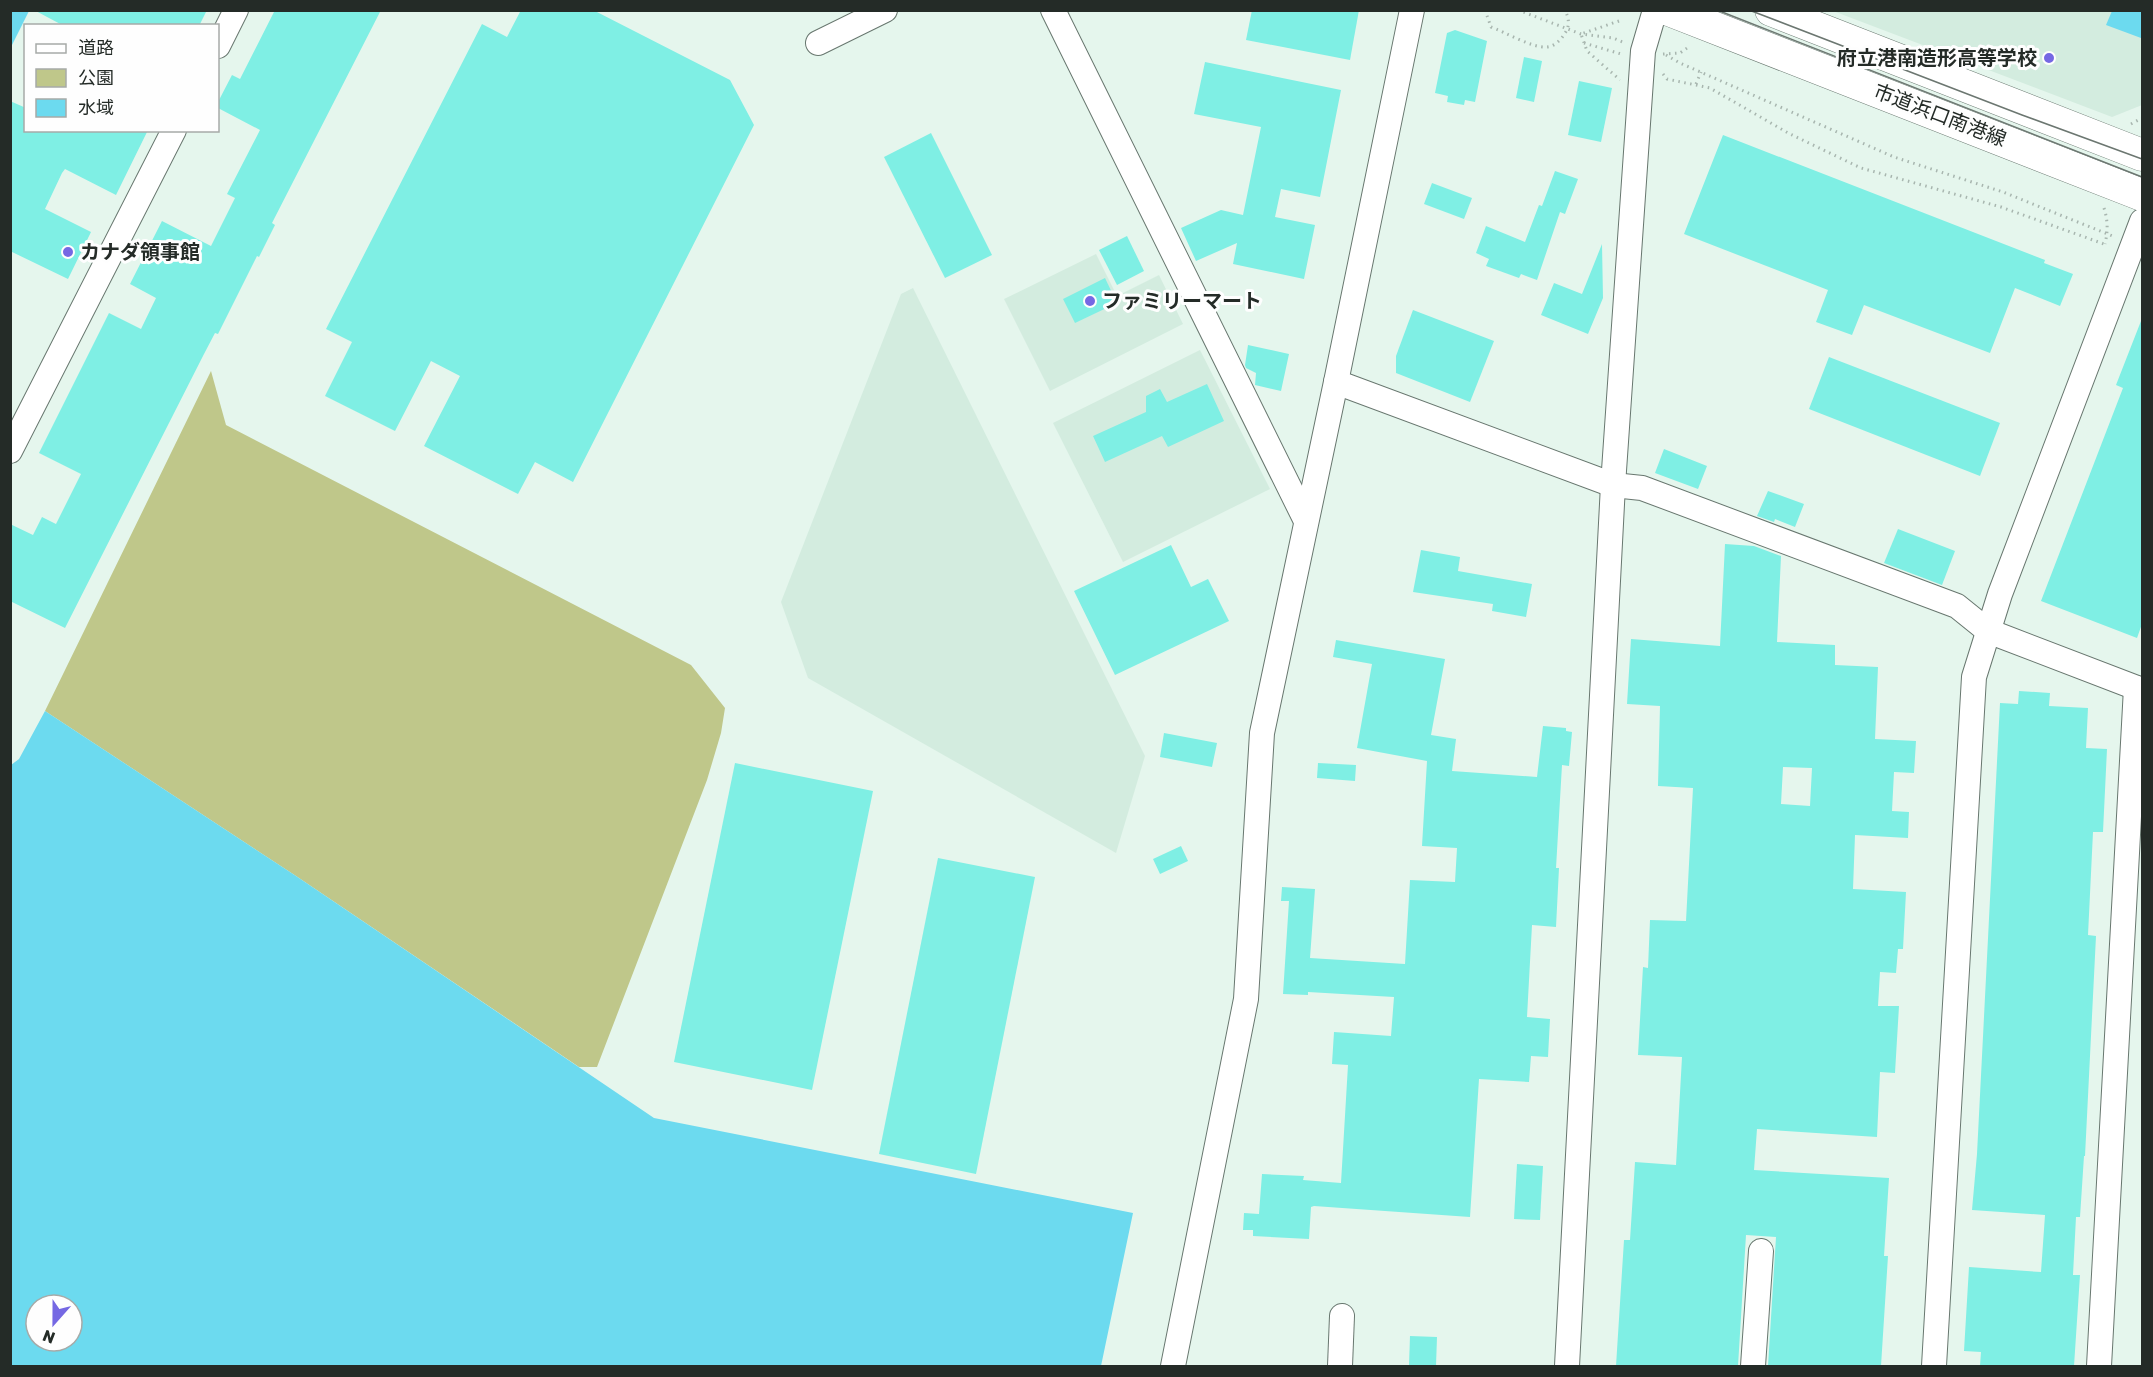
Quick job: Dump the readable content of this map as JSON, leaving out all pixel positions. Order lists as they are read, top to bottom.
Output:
{
  "streets": {
    "main road": ["市道浜口南港線"]
  },
  "places": ["府立港南造形高等学校", "カナダ領事館", "ファミリーマート"],
  "legend": ["道路", "公園", "水域"],
  "north": "bottom"
}
